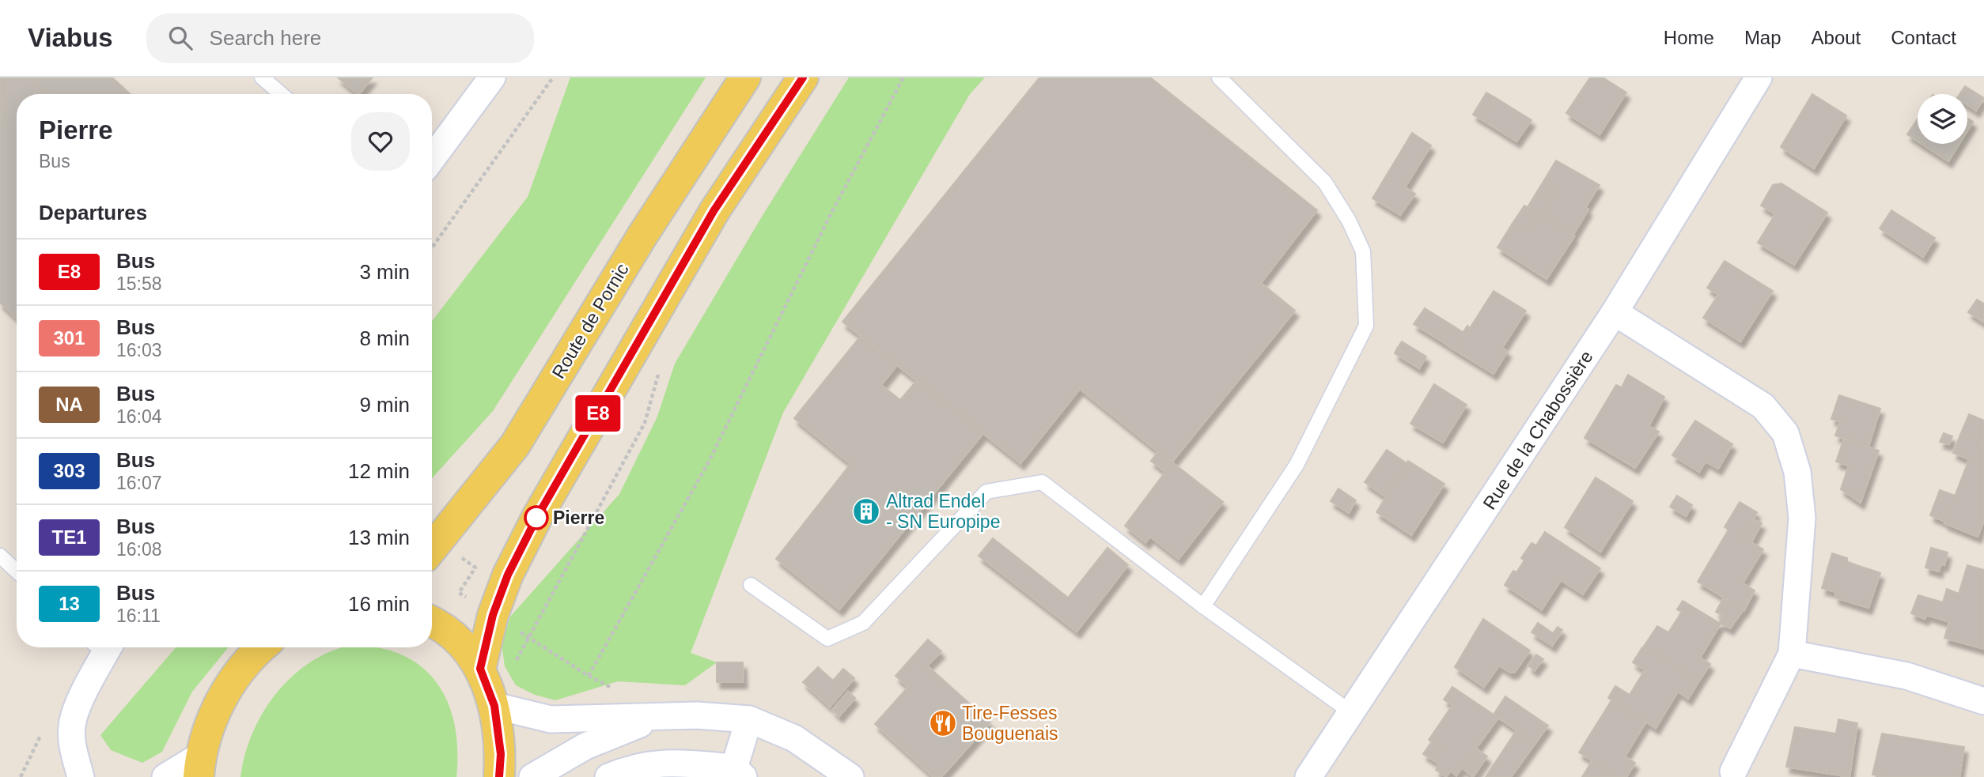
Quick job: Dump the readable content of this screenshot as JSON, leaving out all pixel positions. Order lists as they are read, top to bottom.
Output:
{
  "streets": {
    "main road": ["Route de Pornic"],
    "street": ["Rue de la Chabossière"]
  },
  "places": {
    "building": ["Altrad Endel - SN Europipe"],
    "other": ["Pierre"],
    "restaurant": ["Tire-Fesses Bouguenais"]
  },
  "lines": ["bus line E8"],
  "page": {
    "header": "Viabus",
    "search": "Search here",
    "nav": [
      "Home",
      "Map",
      "About",
      "Contact"
    ],
    "on_map": "E8",
    "heading": [
      ["Pierre", "Bus"],
      "Departures"
    ],
    "list": [
      {
        "mark": "E8",
        "name": "Bus",
        "note": "15:58",
        "value": "3 min"
      },
      {
        "mark": "301",
        "name": "Bus",
        "note": "16:03",
        "value": "8 min"
      },
      {
        "mark": "NA",
        "name": "Bus",
        "note": "16:04",
        "value": "9 min"
      },
      {
        "mark": "303",
        "name": "Bus",
        "note": "16:07",
        "value": "12 min"
      },
      {
        "mark": "TE1",
        "name": "Bus",
        "note": "16:08",
        "value": "13 min"
      },
      {
        "mark": "13",
        "name": "Bus",
        "note": "16:11",
        "value": "16 min"
      }
    ]
  }
}
